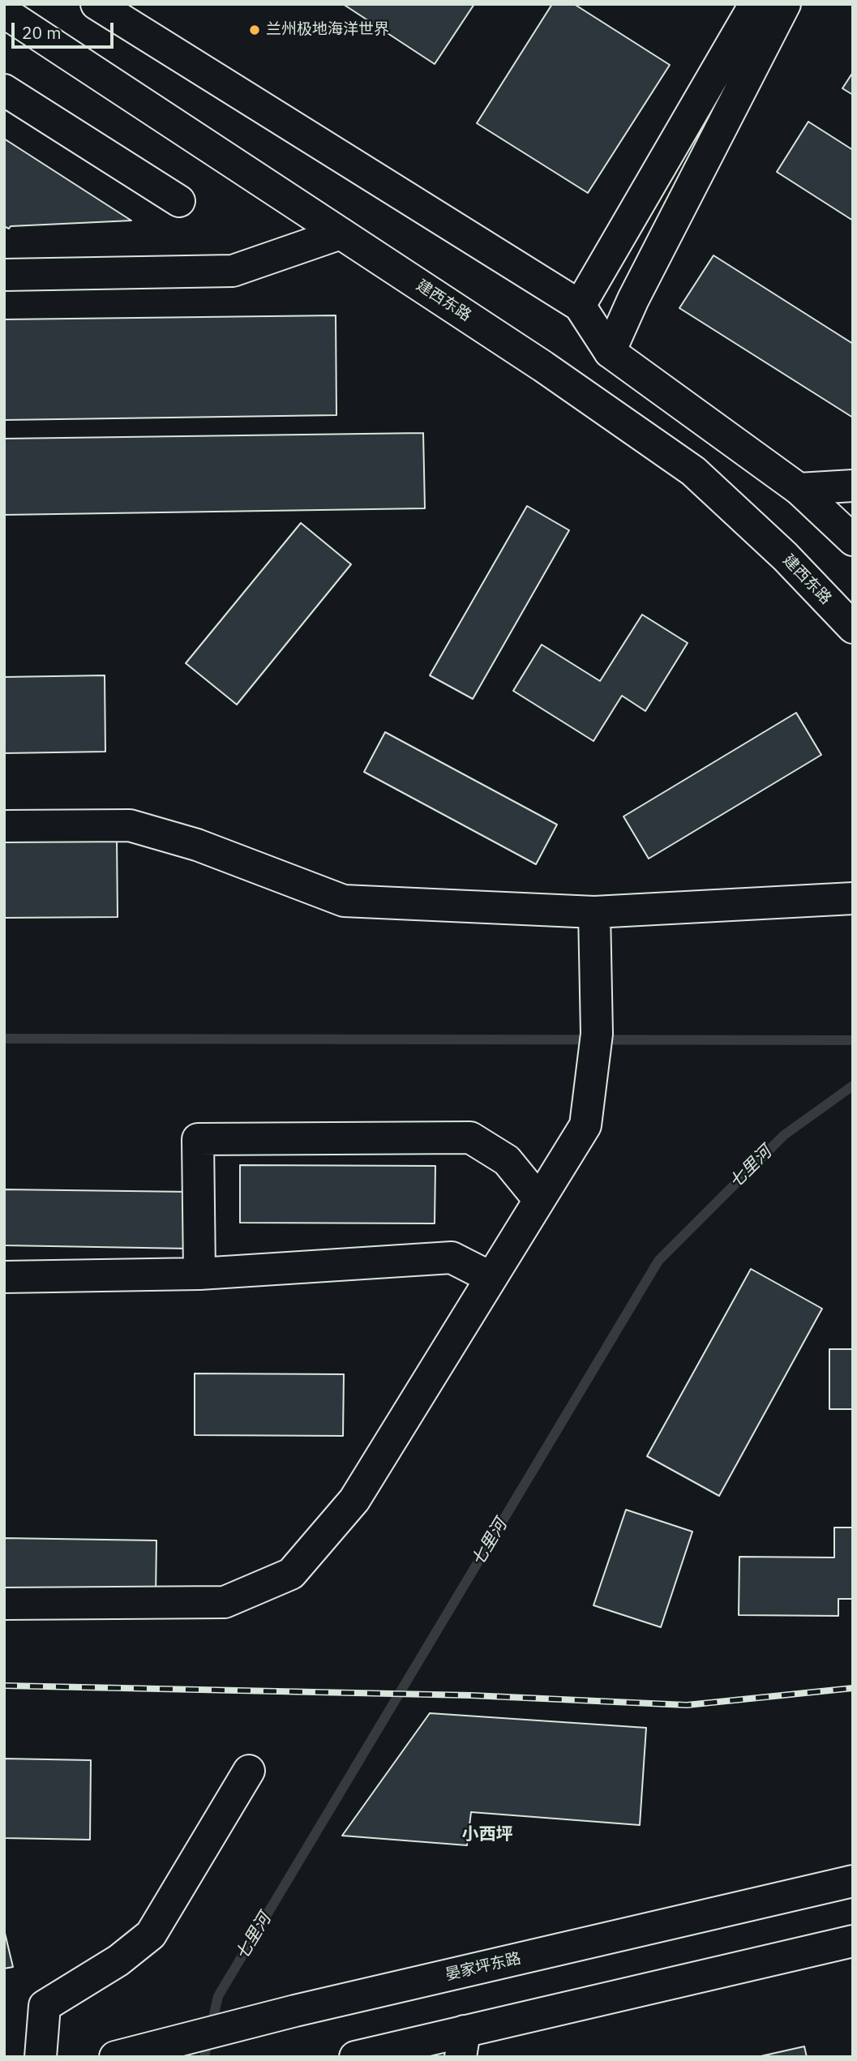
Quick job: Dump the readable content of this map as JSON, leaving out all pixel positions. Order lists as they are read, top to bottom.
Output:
{
  "streets": {
    "main road": ["建西东路", "晏家坪东路"]
  },
  "districts": ["小西坪"],
  "water": ["七里河"],
  "places": ["兰州极地海洋世界"],
  "scale_bar": "20 m"
}
